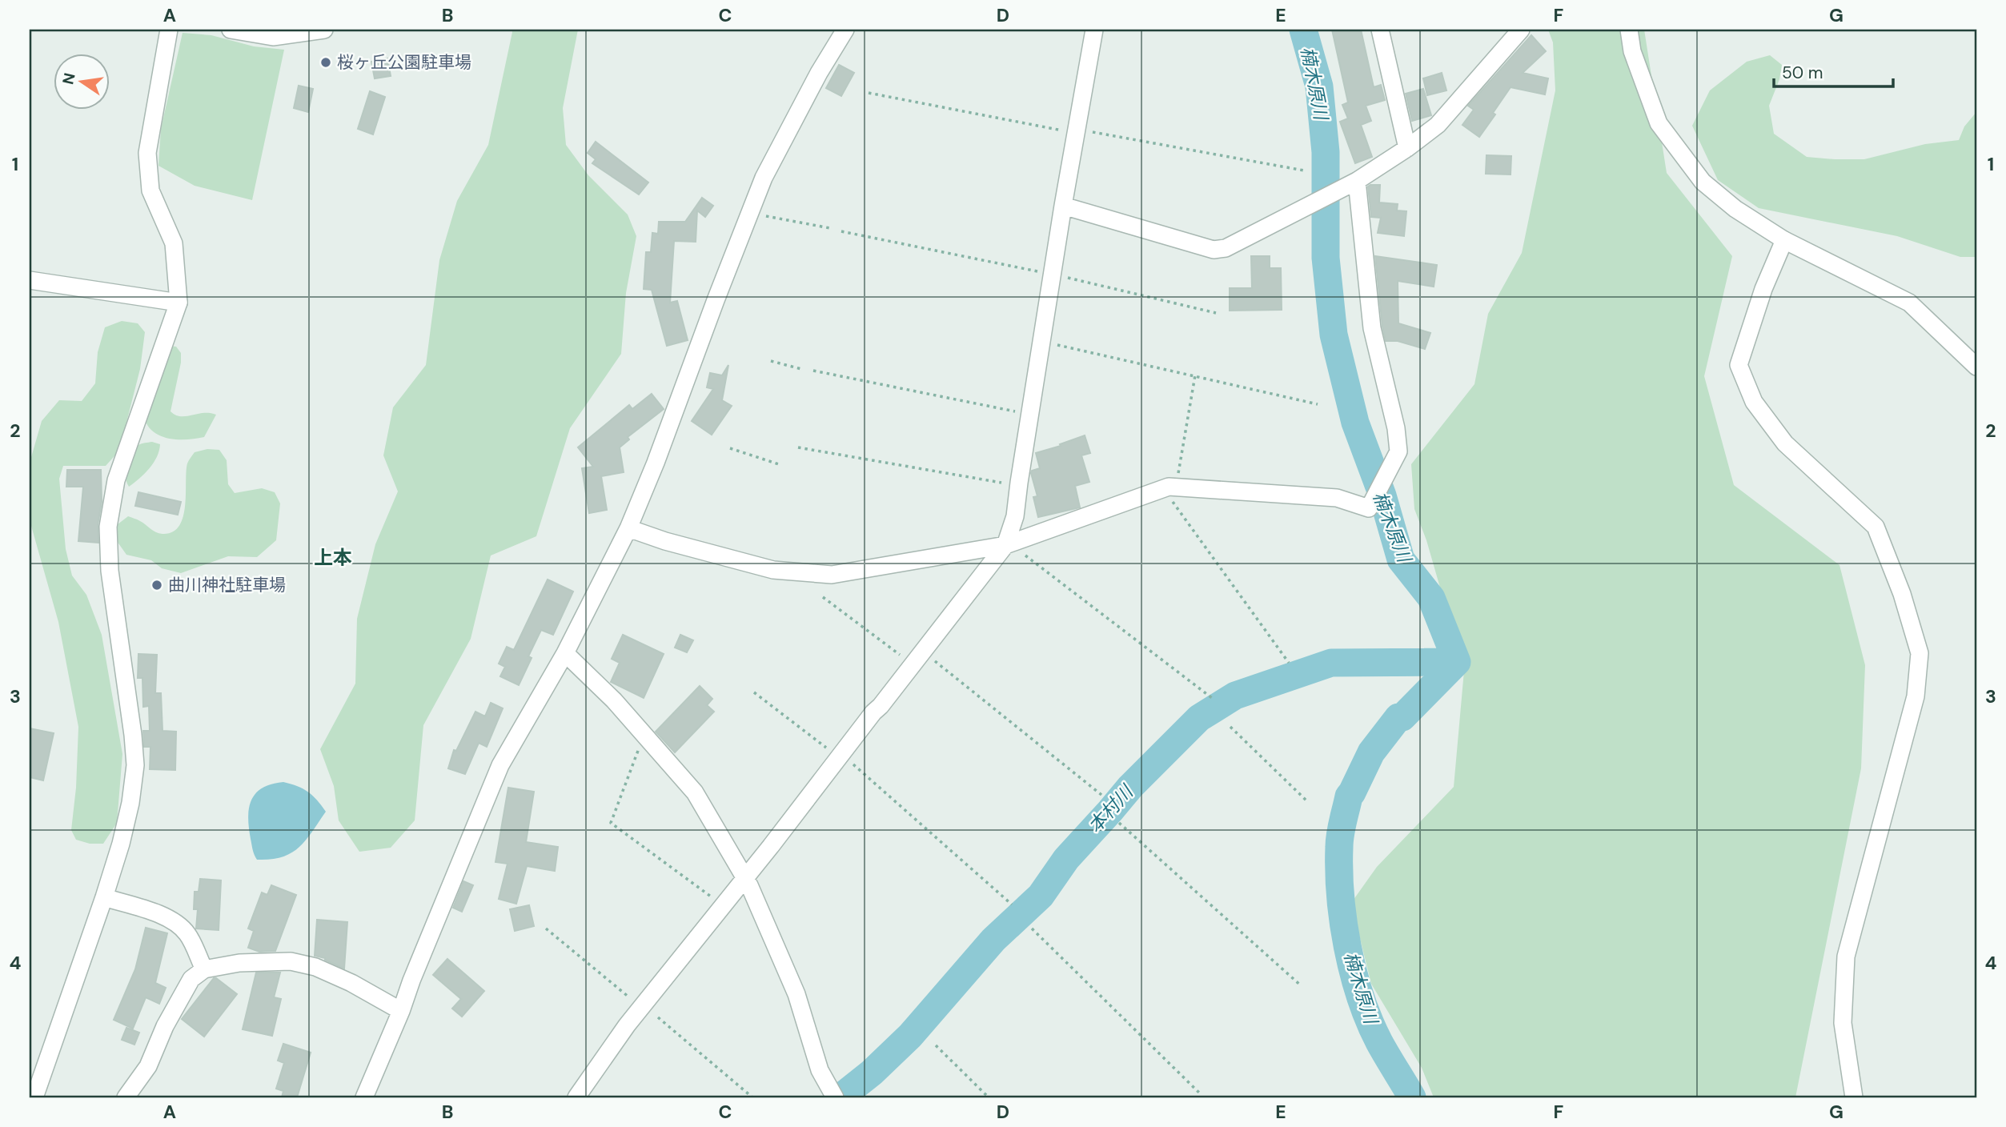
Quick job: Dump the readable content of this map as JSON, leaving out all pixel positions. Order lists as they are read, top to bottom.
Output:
{
  "districts": ["上本"],
  "water": ["楠木原川", "本村川"],
  "places": ["桜ヶ丘公園駐車場", "曲川神社駐車場"],
  "scale_bar": "50 m",
  "north": "left",
  "grid": {
    "columns": [
      "A",
      "B",
      "C",
      "D",
      "E",
      "F",
      "G"
    ],
    "rows": [
      "1",
      "2",
      "3",
      "4"
    ]
  }
}
